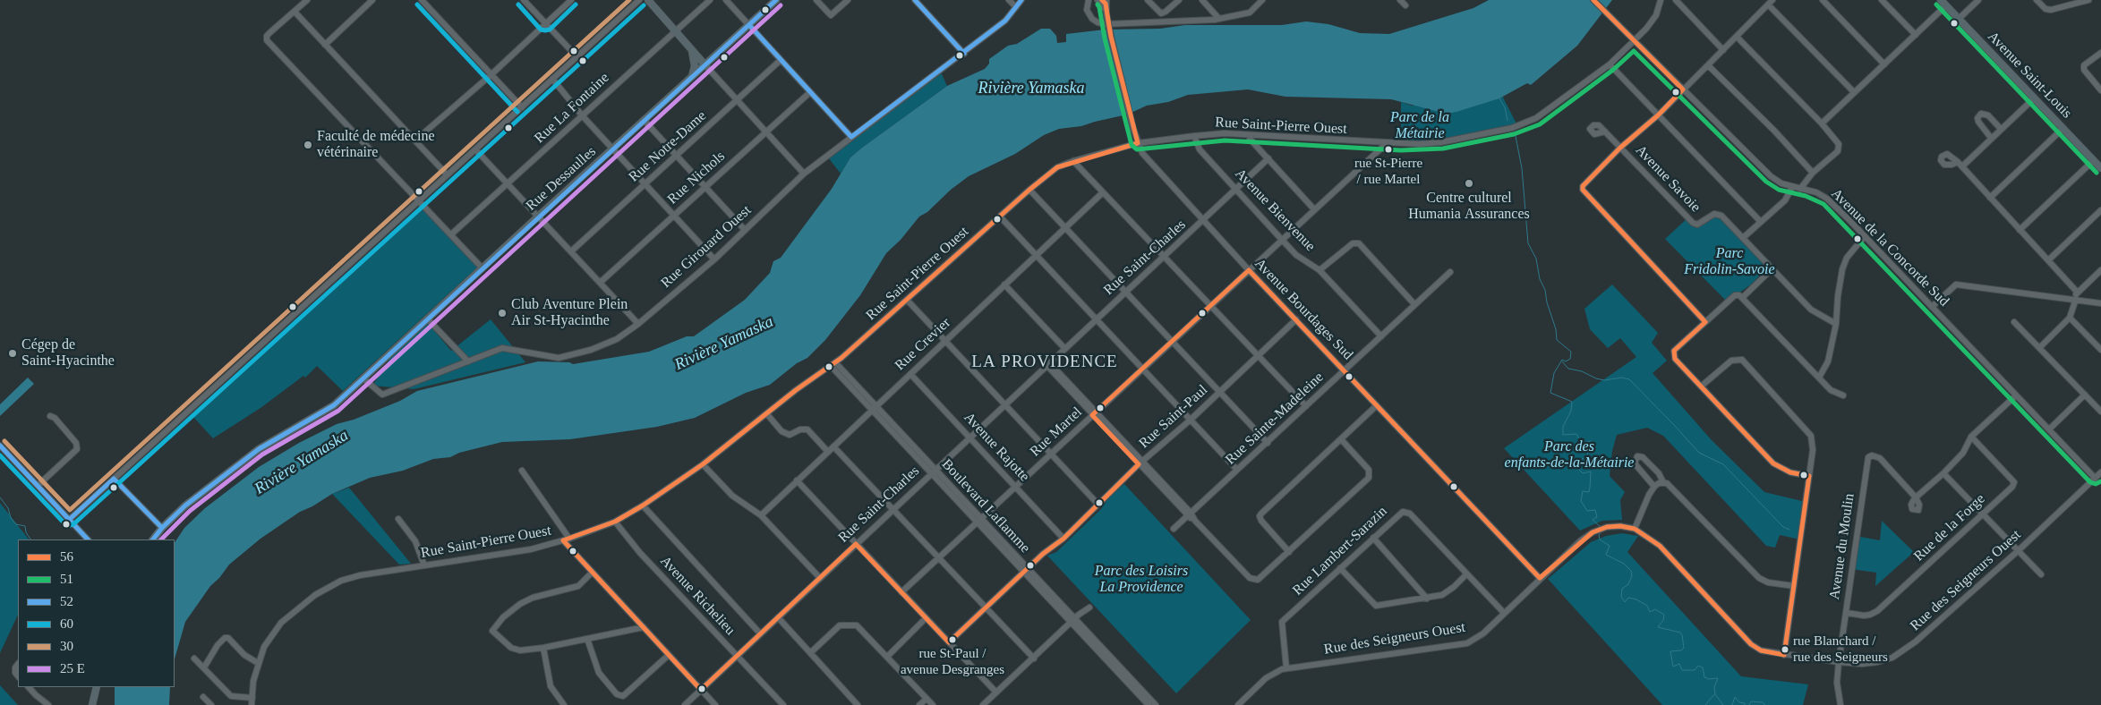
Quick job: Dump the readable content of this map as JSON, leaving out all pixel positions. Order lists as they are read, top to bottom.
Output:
{
  "streets": {
    "main road": ["Avenue Saint-Louis", "Rue Dessaulles"],
    "street": [
      "Rue La Fontaine",
      "Rue Saint-Pierre Ouest",
      "Rue Notre-Dame",
      "Rue Nichols",
      "Avenue Savoie",
      "Avenue Bienvenue",
      "Rue Girouard Ouest",
      "Avenue de la Concorde Sud",
      "Rue Saint-Charles",
      "Avenue Bourdages Sud",
      "Rue Crevier",
      "Rue Saint-Paul",
      "Rue Sainte-Madeleine",
      "Rue Martel",
      "Avenue Rajotte",
      "Boulevard Laflamme",
      "Rue de la Forge",
      "Avenue du Moulin",
      "Rue Lambert-Sarazin",
      "Rue des Seigneurs Ouest",
      "Avenue Richelieu"
    ]
  },
  "crossings": [
    ["Rue Saint-Pierre Ouest", "Avenue Bienvenue"],
    ["Rue Saint-Pierre Ouest", "Avenue de la Concorde Sud"],
    ["Rue Saint-Pierre Ouest", "Avenue Bourdages Sud"],
    ["Rue Saint-Pierre Ouest", "Rue Martel"],
    ["Rue Saint-Pierre Ouest", "Boulevard Laflamme"],
    ["Rue Saint-Pierre Ouest", "Avenue Richelieu"],
    ["Rue Dessaulles", "Rue Girouard Ouest"],
    ["Avenue Bienvenue", "Rue Saint-Charles"],
    ["Avenue Bienvenue", "Rue Sainte-Madeleine"],
    ["Avenue Bienvenue", "Rue Martel"],
    ["Avenue de la Concorde Sud", "Avenue du Moulin"],
    ["Avenue de la Concorde Sud", "Rue des Seigneurs Ouest"],
    ["Rue Saint-Charles", "Avenue Bourdages Sud"],
    ["Rue Saint-Charles", "Avenue Rajotte"],
    ["Rue Saint-Charles", "Boulevard Laflamme"],
    ["Rue Saint-Charles", "Avenue Richelieu"],
    ["Avenue Bourdages Sud", "Rue Saint-Paul"],
    ["Avenue Bourdages Sud", "Rue Sainte-Madeleine"],
    ["Avenue Bourdages Sud", "Rue Martel"],
    ["Avenue Bourdages Sud", "Rue des Seigneurs Ouest"],
    ["Rue Crevier", "Avenue Rajotte"],
    ["Rue Crevier", "Boulevard Laflamme"],
    ["Rue Saint-Paul", "Avenue Rajotte"],
    ["Rue Saint-Paul", "Boulevard Laflamme"],
    ["Rue Martel", "Avenue Rajotte"],
    ["Rue Martel", "Boulevard Laflamme"],
    ["Rue de la Forge", "Avenue du Moulin"],
    ["Avenue du Moulin", "Rue des Seigneurs Ouest"],
    ["Rue Lambert-Sarazin", "Rue des Seigneurs Ouest"]
  ],
  "districts": ["LA PROVIDENCE"],
  "water": ["Rivière Yamaska"],
  "parks": [
    "Parc de la Métairie",
    "Parc Fridolin-Savoie",
    "Parc des enfants-de-la-Métairie",
    "Parc des Loisirs La Providence"
  ],
  "places": [
    "Faculté de médecine vétérinaire",
    "rue St-Pierre / rue Martel",
    "Centre culturel Humania Assurances",
    "Club Aventure Plein Air St-Hyacinthe",
    "Cégep de Saint-Hyacinthe",
    "rue St-Paul / avenue Desgranges",
    "rue Blanchard / rue des Seigneurs"
  ],
  "lines": [
    "transit line 56",
    "transit line 52",
    "transit line 30",
    "transit line 51",
    "transit line 60"
  ],
  "legend": [
    "56",
    "51",
    "52",
    "60",
    "30",
    "25 E"
  ]
}
